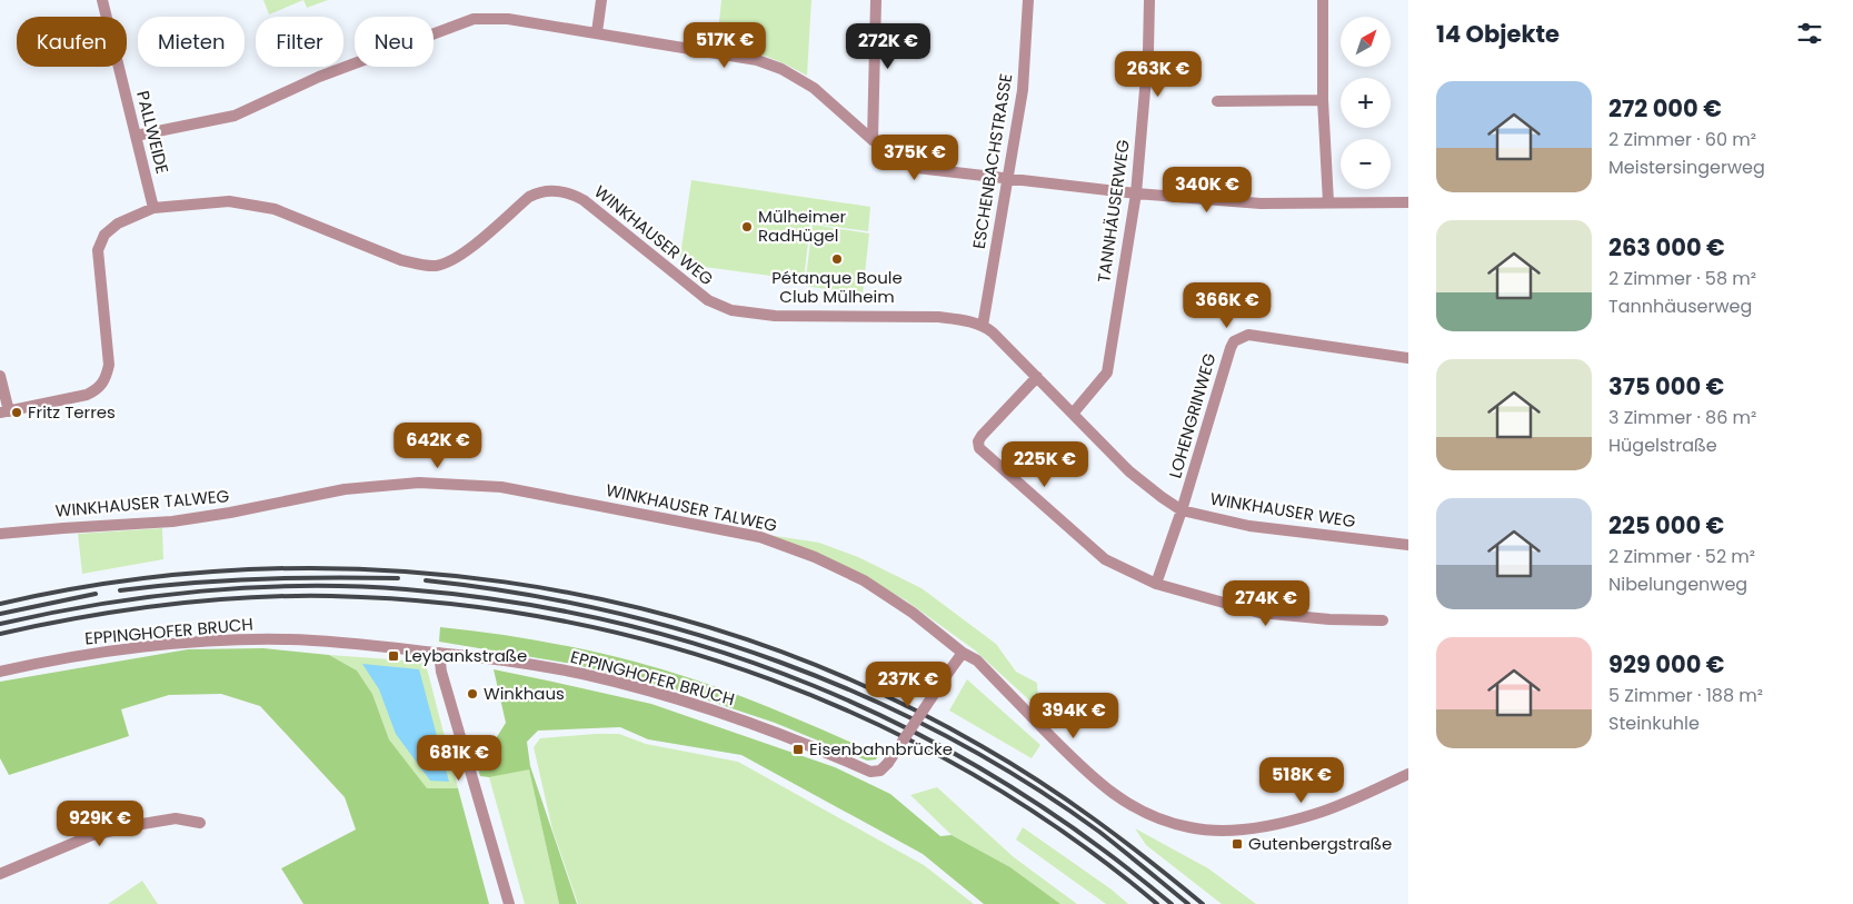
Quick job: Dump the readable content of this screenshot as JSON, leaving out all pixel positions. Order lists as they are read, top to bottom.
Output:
{
  "streets": {
    "street": [
      "PALLWEIDE",
      "ESCHENBACHSTRASSE",
      "TANNHÄUSERWEG",
      "WINKHAUSER WEG",
      "LOHENGRINWEG",
      "WINKHAUSER TALWEG",
      "EPPINGHOFER BRUCH"
    ]
  },
  "crossings": [
    ["PALLWEIDE", "WINKHAUSER WEG"],
    ["ESCHENBACHSTRASSE", "WINKHAUSER WEG"],
    ["TANNHÄUSERWEG", "WINKHAUSER WEG"],
    ["WINKHAUSER WEG", "LOHENGRINWEG"],
    ["WINKHAUSER TALWEG", "EPPINGHOFER BRUCH"]
  ],
  "places": {
    "other": [
      "Mülheimer RadHügel",
      "Pétanque Boule Club Mülheim",
      "Fritz Terres",
      "Winkhaus"
    ],
    "transit": ["Leybankstraße", "Eisenbahnbrücke", "Gutenbergstraße"]
  },
  "north": "top right",
  "page": {
    "heading": "14 Objekte",
    "map_buttons": ["+", "−"],
    "chip": [
      "Kaufen",
      "Mieten",
      "Filter",
      "Neu"
    ],
    "price": [
      "517K €",
      "272K €",
      "263K €",
      "375K €",
      "340K €",
      "366K €",
      "642K €",
      "225K €",
      "274K €",
      "237K €",
      "394K €",
      "681K €",
      "518K €",
      "929K €"
    ],
    "list": [
      {
        "name": "272 000 €",
        "note": "2 Zimmer · 60 m² · Meistersingerweg"
      },
      {
        "name": "263 000 €",
        "note": "2 Zimmer · 58 m² · Tannhäuserweg"
      },
      {
        "name": "375 000 €",
        "note": "3 Zimmer · 86 m² · Hügelstraße"
      },
      {
        "name": "225 000 €",
        "note": "2 Zimmer · 52 m² · Nibelungenweg"
      },
      {
        "name": "929 000 €",
        "note": "5 Zimmer · 188 m² · Steinkuhle"
      }
    ]
  }
}
